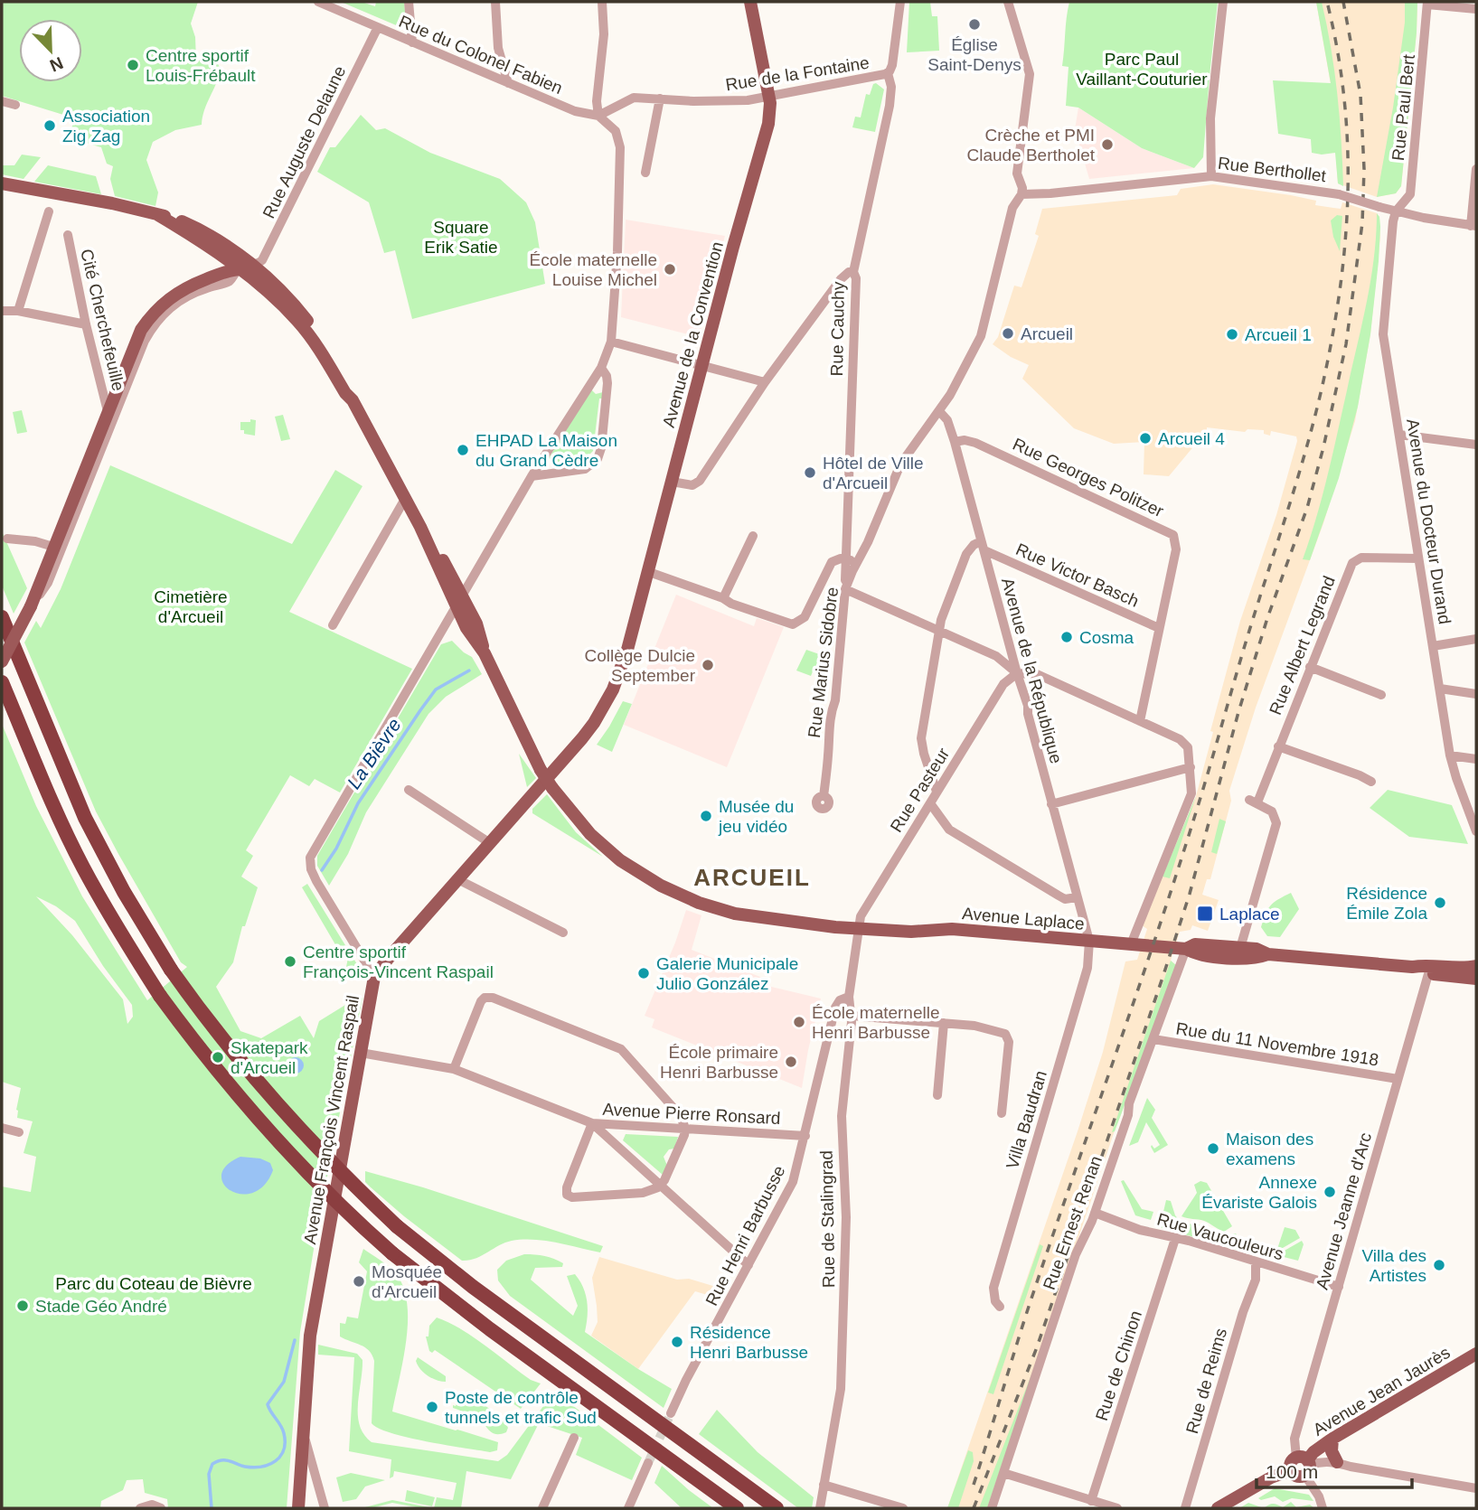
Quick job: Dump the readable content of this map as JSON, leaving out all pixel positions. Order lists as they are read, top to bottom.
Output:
{
  "streets": {
    "main road": [
      "Avenue de la Convention",
      "Avenue Laplace",
      "Avenue François Vincent Raspail",
      "Avenue Jean Jaurès"
    ],
    "street": [
      "Rue du Colonel Fabien",
      "Rue de la Fontaine",
      "Rue Paul Bert",
      "Rue Auguste Delaune",
      "Rue Berthollet",
      "Cité Cherchefeuille",
      "Rue Cauchy",
      "Rue Georges Politzer",
      "Avenue du Docteur Durand",
      "Rue Victor Basch",
      "Rue Albert Legrand",
      "Rue Marius Sidobre",
      "Avenue de la République",
      "Rue Pasteur",
      "Rue du 11 Novembre 1918",
      "Avenue Pierre Ronsard",
      "Villa Baudran",
      "Avenue Jeanne d'Arc",
      "Rue de Stalingrad",
      "Rue Ernest Renan",
      "Rue Henri Barbusse",
      "Rue Vaucouleurs",
      "Rue de Chinon",
      "Rue de Reims"
    ]
  },
  "crossings": [
    ["Rue du Colonel Fabien", "Rue de la Fontaine"],
    ["Rue du Colonel Fabien", "Rue Auguste Delaune"],
    ["Rue de la Fontaine", "Rue Cauchy"],
    ["Rue de la Fontaine", "Avenue de la Convention"],
    ["Rue Paul Bert", "Rue Berthollet"],
    ["Rue Paul Bert", "Avenue du Docteur Durand"],
    ["Rue Berthollet", "Avenue du Docteur Durand"],
    ["Rue Berthollet", "Rue Marius Sidobre"],
    ["Rue Cauchy", "Rue Marius Sidobre"],
    ["Avenue de la Convention", "Avenue François Vincent Raspail"],
    ["Rue Georges Politzer", "Rue Victor Basch"],
    ["Rue Georges Politzer", "Avenue de la République"],
    ["Avenue du Docteur Durand", "Rue Albert Legrand"],
    ["Rue Victor Basch", "Avenue de la République"],
    ["Rue Albert Legrand", "Avenue Laplace"],
    ["Rue Marius Sidobre", "Avenue de la République"],
    ["Avenue de la République", "Rue Pasteur"],
    ["Avenue de la République", "Avenue Laplace"],
    ["Avenue de la République", "Villa Baudran"],
    ["Rue Pasteur", "Avenue Laplace"],
    ["Rue Pasteur", "Rue de Stalingrad"],
    ["Avenue Laplace", "Villa Baudran"],
    ["Avenue Laplace", "Avenue Jeanne d'Arc"],
    ["Avenue Laplace", "Rue de Stalingrad"],
    ["Avenue Laplace", "Rue Ernest Renan"],
    ["Rue du 11 Novembre 1918", "Avenue Jeanne d'Arc"],
    ["Rue du 11 Novembre 1918", "Rue Ernest Renan"],
    ["Avenue Pierre Ronsard", "Avenue François Vincent Raspail"],
    ["Avenue Pierre Ronsard", "Rue Henri Barbusse"],
    ["Avenue Jeanne d'Arc", "Rue Vaucouleurs"],
    ["Avenue Jeanne d'Arc", "Avenue Jean Jaurès"],
    ["Rue de Stalingrad", "Rue Henri Barbusse"],
    ["Rue Ernest Renan", "Rue Vaucouleurs"],
    ["Rue Vaucouleurs", "Rue de Chinon"],
    ["Rue Vaucouleurs", "Rue de Reims"]
  ],
  "districts": ["ARCUEIL"],
  "water": ["La Bièvre"],
  "parks": [
    "Parc Paul Vaillant-Couturier",
    "Square Erik Satie",
    "Cimetière d'Arcueil",
    "Parc du Coteau de Bièvre"
  ],
  "places": {
    "other": [
      "Église Saint-Denys",
      "Centre sportif Louis-Frébault",
      "Association Zig Zag",
      "Crèche et PMI Claude Bertholet",
      "École maternelle Louise Michel",
      "Arcueil",
      "Arcueil 1",
      "Arcueil 4",
      "EHPAD La Maison du Grand Cèdre",
      "Hôtel de Ville d'Arcueil",
      "Cosma",
      "Collège Dulcie September",
      "Musée du jeu vidéo",
      "Résidence Émile Zola",
      "Centre sportif François-Vincent Raspail",
      "Galerie Municipale Julio González",
      "École maternelle Henri Barbusse",
      "Skatepark d'Arcueil",
      "École primaire Henri Barbusse",
      "Maison des examens",
      "Annexe Évariste Galois",
      "Villa des Artistes",
      "Mosquée d'Arcueil",
      "Stade Géo André",
      "Résidence Henri Barbusse",
      "Poste de contrôle tunnels et trafic Sud"
    ],
    "transit": ["Laplace"]
  },
  "scale_bar": "100 m",
  "north": "bottom right"
}
